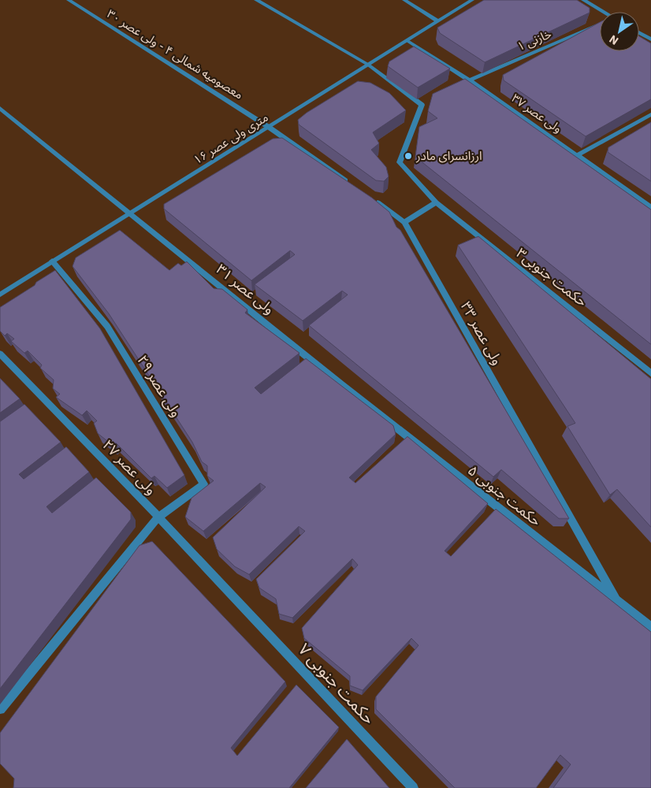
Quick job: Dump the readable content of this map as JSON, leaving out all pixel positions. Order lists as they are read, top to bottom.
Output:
{
  "streets": {
    "street": [
      "خازنی ۱",
      "معصومیه شمالی ۴ - ولی عصر ۳۰",
      "ولی عصر ۳۷",
      "۱۶ متری ولی عصر",
      "حکمت جنوبی۳",
      "ولی عصر ۳۱",
      "ولی عصر ۳۳",
      "ولی عصر ۲۹",
      "ولی عصر ۲۷",
      "حکمت جنوبی ۵",
      "حکمت جنوبی ۷"
    ]
  },
  "crossings": [
    ["خازنی ۱", "ولی عصر ۳۷"],
    ["معصومیه شمالی ۴ - ولی عصر ۳۰", "۱۶ متری ولی عصر"],
    ["ولی عصر ۳۷", "۱۶ متری ولی عصر"],
    ["۱۶ متری ولی عصر", "ولی عصر ۳۱"],
    ["۱۶ متری ولی عصر", "ولی عصر ۲۹"],
    ["ولی عصر ۳۱", "حکمت جنوبی ۵"],
    ["ولی عصر ۳۳", "حکمت جنوبی ۵"],
    ["ولی عصر ۲۹", "ولی عصر ۲۷"],
    ["ولی عصر ۲۷", "حکمت جنوبی ۷"]
  ],
  "places": ["ارزانسرای مادر"],
  "north": "bottom left"
}
